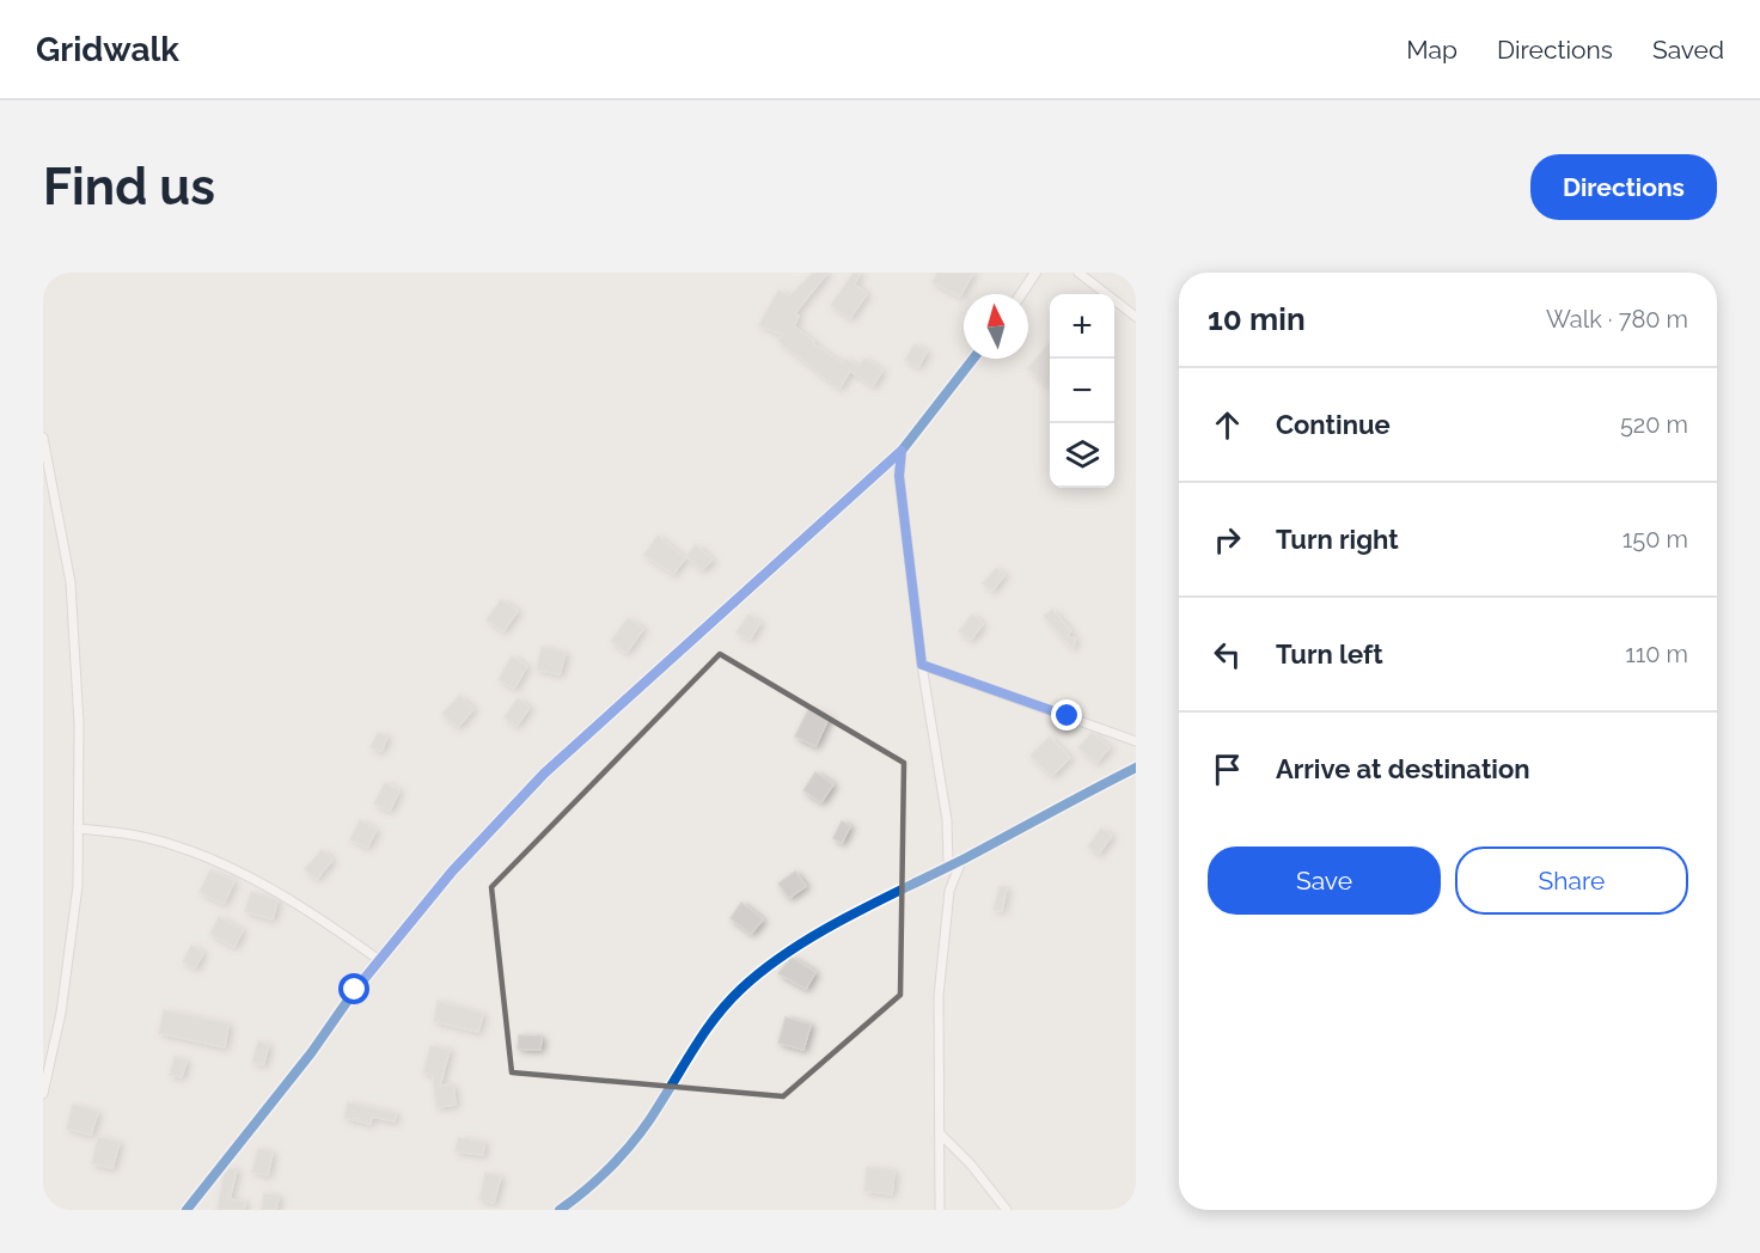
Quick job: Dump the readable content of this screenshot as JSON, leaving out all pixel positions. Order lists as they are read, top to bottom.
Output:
{
  "north": "top",
  "page": {
    "header": "Gridwalk",
    "nav": ["Map", "Directions", "Saved"],
    "buttons": [
      "Directions",
      ["Save", "Share"]
    ],
    "title": "Find us",
    "heading": ["10 min", "Walk · 780 m"],
    "map_buttons": ["+", "−"],
    "list": [
      ["Continue", "520 m"],
      ["Turn right", "150 m"],
      ["Turn left", "110 m"],
      "Arrive at destination"
    ]
  }
}
